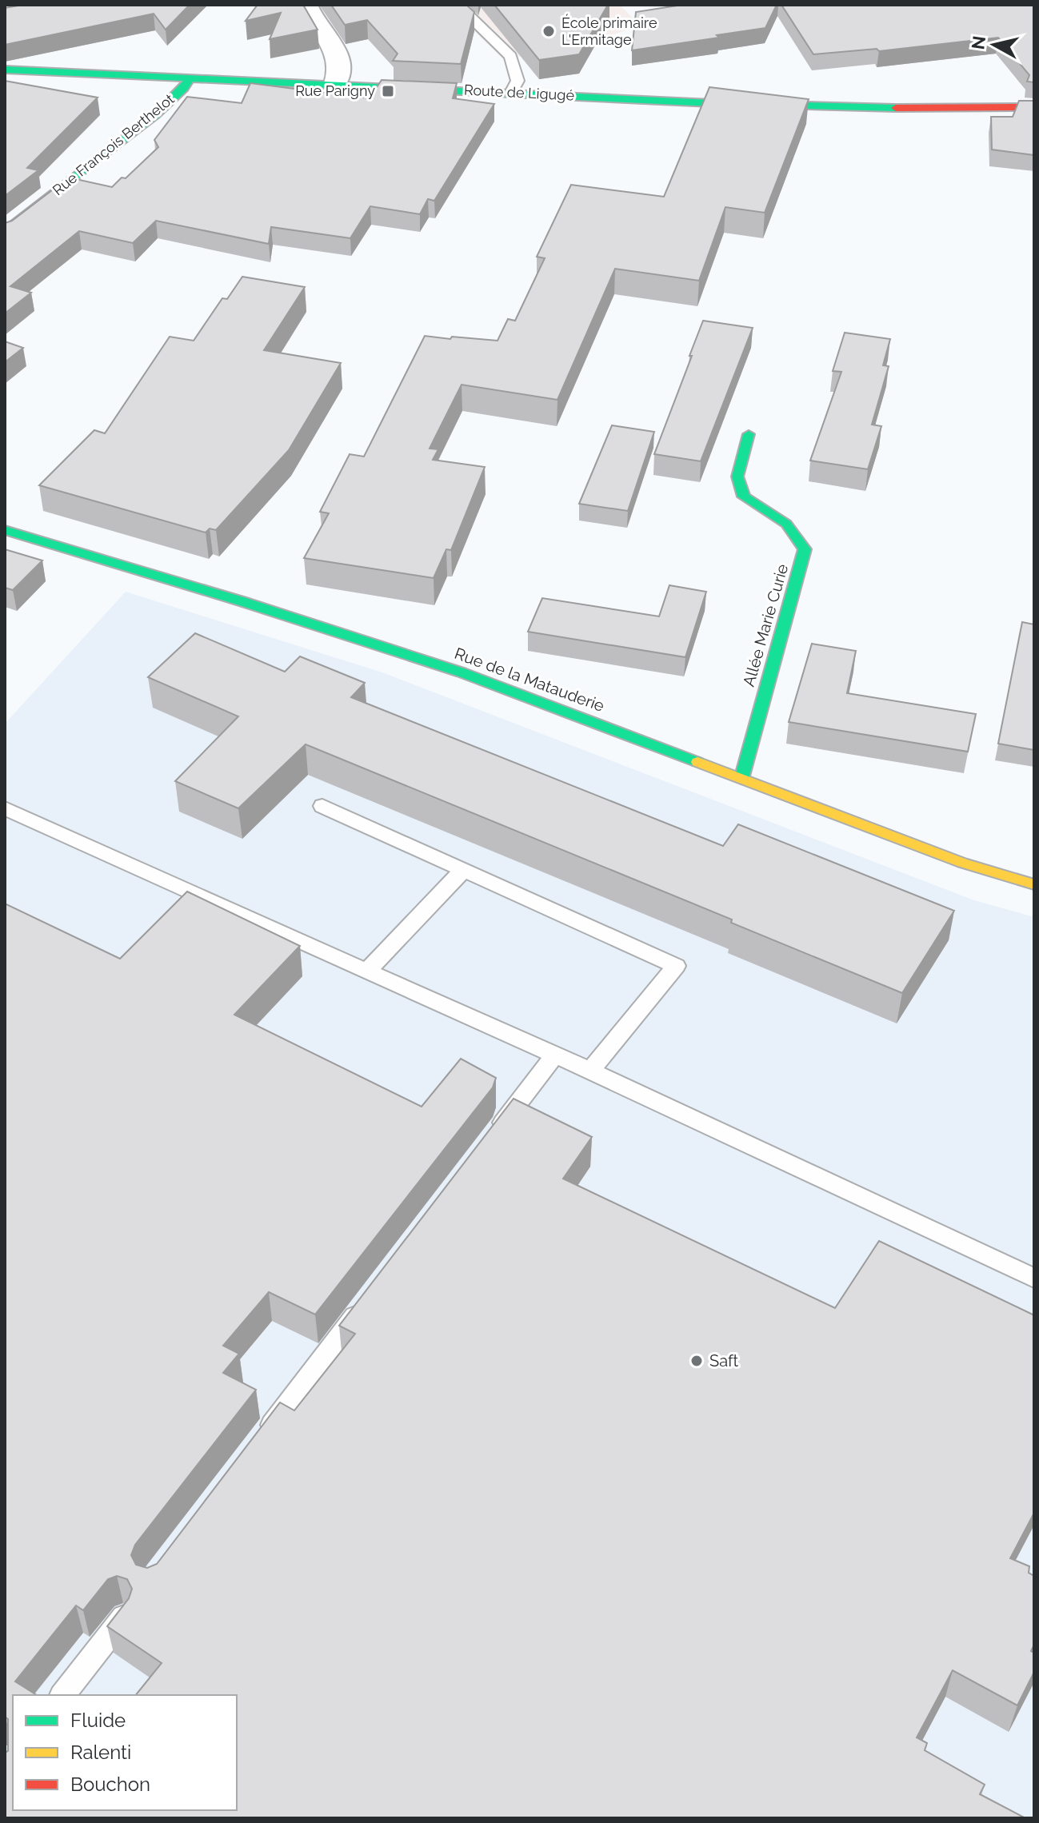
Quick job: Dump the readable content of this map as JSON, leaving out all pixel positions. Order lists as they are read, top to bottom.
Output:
{
  "streets": {
    "street": [
      "Route de Ligugé",
      "Rue François Berthelot",
      "Allée Marie Curie",
      "Rue de la Matauderie"
    ]
  },
  "crossings": [
    ["Route de Ligugé", "Rue François Berthelot"],
    ["Allée Marie Curie", "Rue de la Matauderie"]
  ],
  "places": {
    "other": ["École primaire L'Ermitage", "Saft"],
    "transit": ["Rue Parigny"]
  },
  "legend": ["Fluide", "Ralenti", "Bouchon"],
  "north": "left"
}
